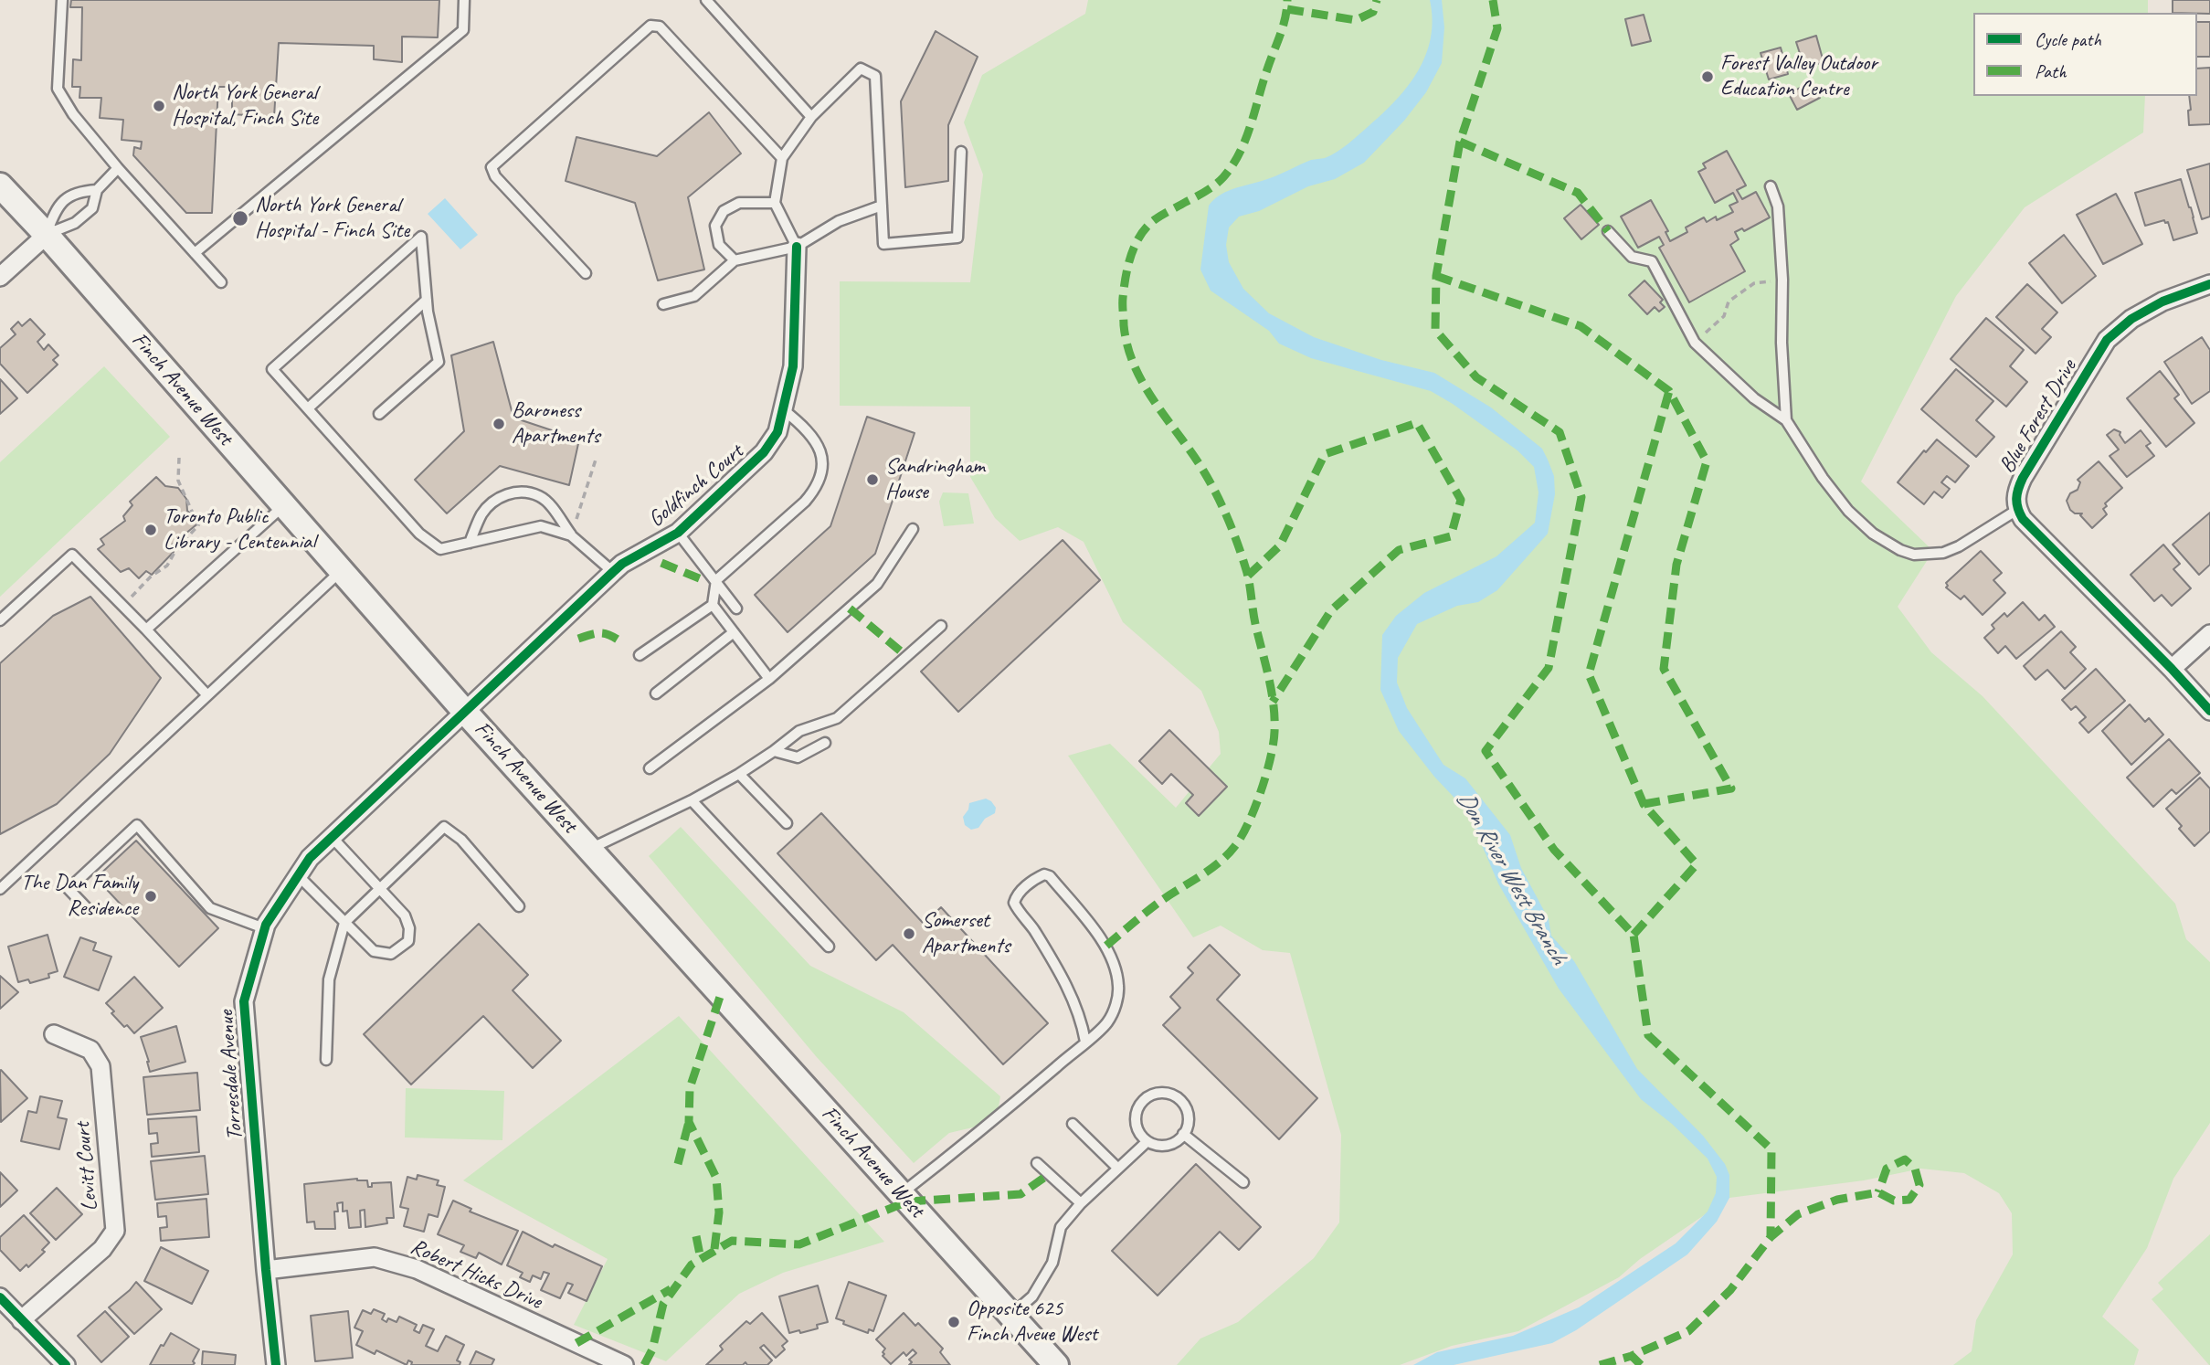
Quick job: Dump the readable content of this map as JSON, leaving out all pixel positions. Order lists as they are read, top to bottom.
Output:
{
  "streets": {
    "main road": ["Finch Avenue West"],
    "street": [
      "Blue Forest Drive",
      "Goldfinch Court",
      "Torresdale Avenue",
      "Levitt Court",
      "Robert Hicks Drive"
    ]
  },
  "crossings": [
    ["Finch Avenue West", "Goldfinch Court"],
    ["Finch Avenue West", "Torresdale Avenue"],
    ["Goldfinch Court", "Torresdale Avenue"],
    ["Torresdale Avenue", "Robert Hicks Drive"]
  ],
  "water": ["Don River West Branch"],
  "places": [
    "Forest Valley Outdoor Education Centre",
    "North York General Hospital, Finch Site",
    "North York General Hospital - Finch Site",
    "Baroness Apartments",
    "Sandringham House",
    "Toronto Public Library - Centennial",
    "The Dan Family Residence",
    "Somerset Apartments",
    "Opposite 625 Finch Aveue West"
  ],
  "legend": ["Cycle path", "Path"]
}
